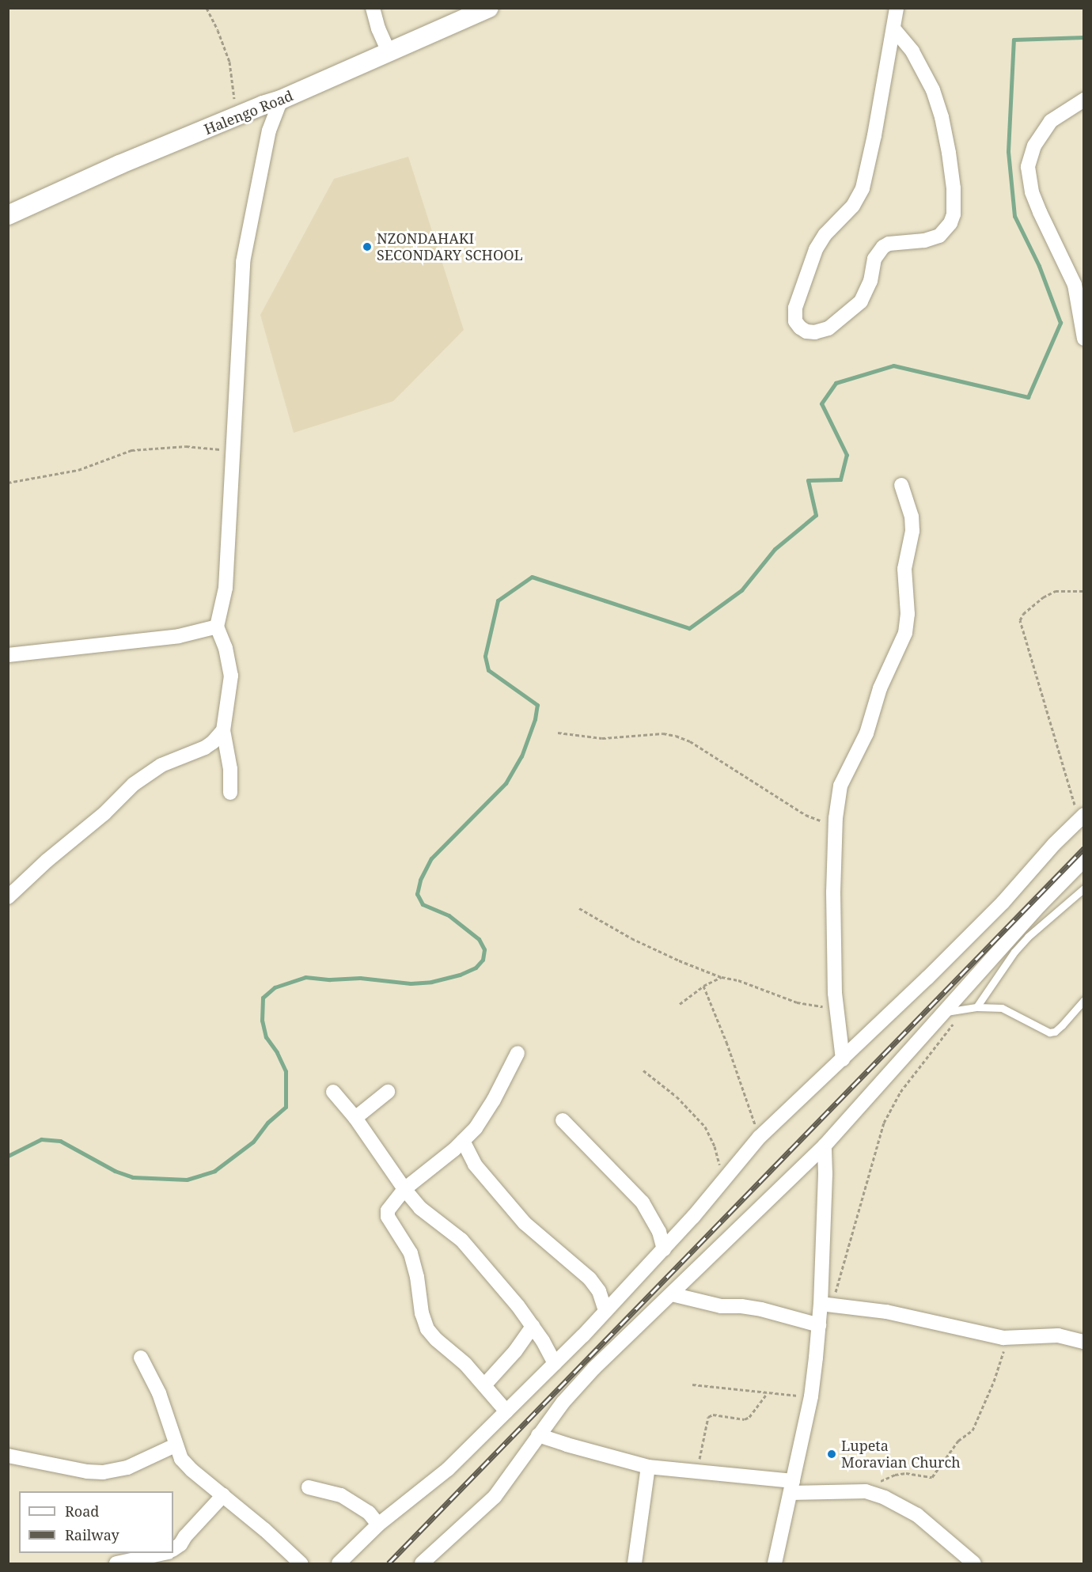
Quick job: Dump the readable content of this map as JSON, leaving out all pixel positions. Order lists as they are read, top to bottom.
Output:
{
  "streets": {
    "street": ["Halengo Road"]
  },
  "places": ["NZONDAHAKI SECONDARY SCHOOL", "Lupeta Moravian Church"],
  "legend": ["Road", "Railway"]
}
